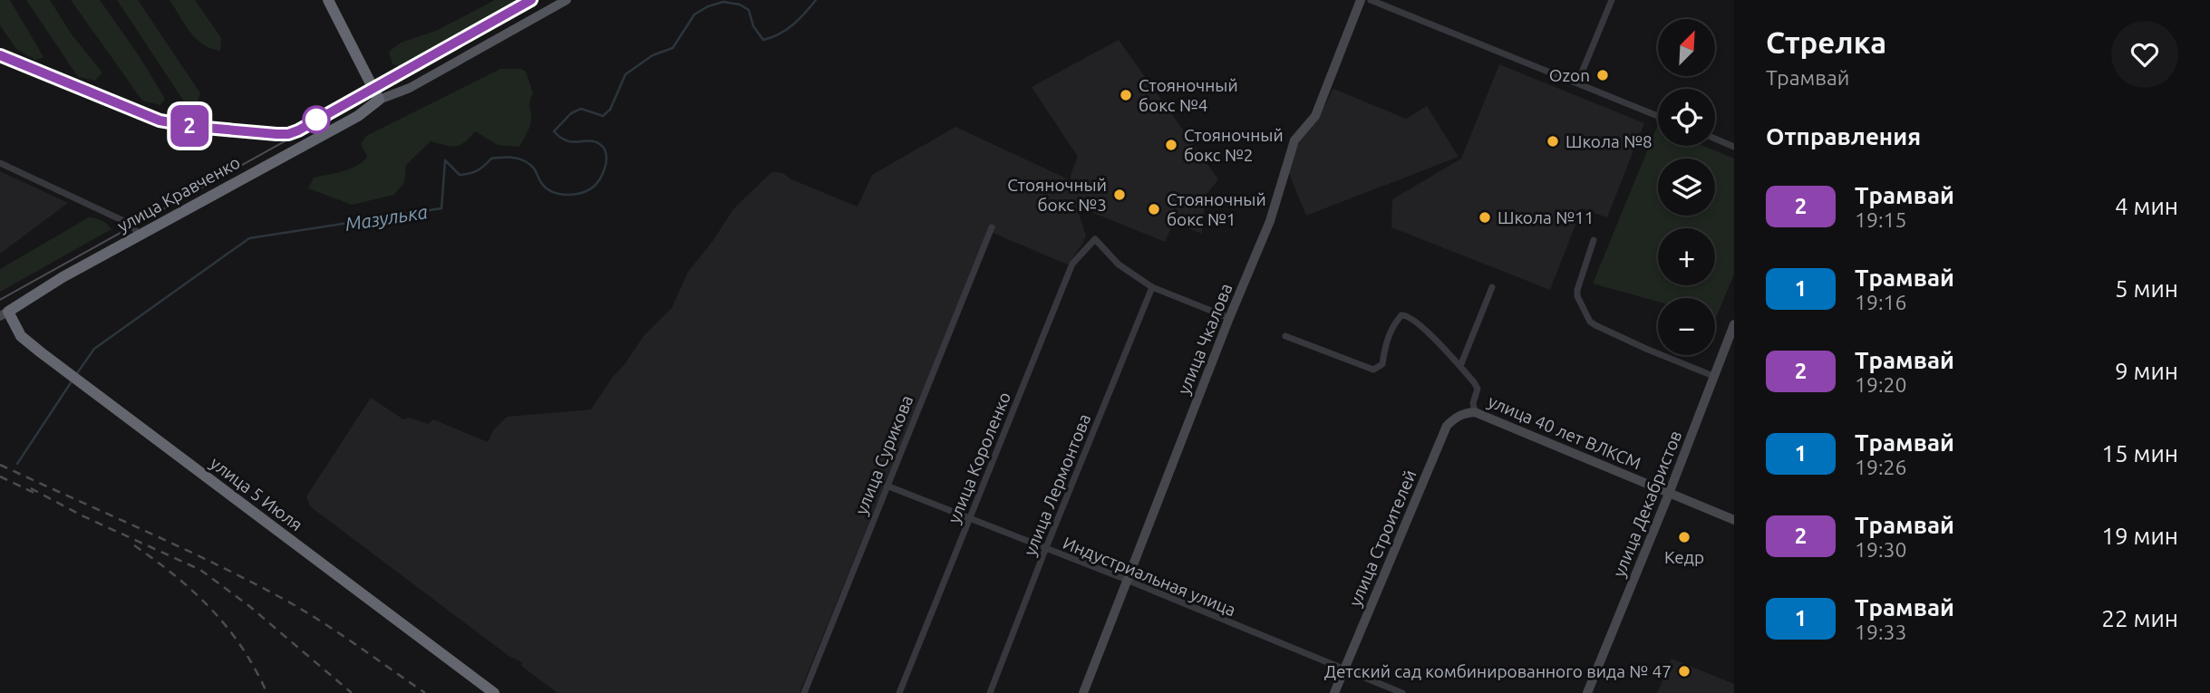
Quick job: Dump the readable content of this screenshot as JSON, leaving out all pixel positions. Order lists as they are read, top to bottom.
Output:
{
  "streets": {
    "highway": ["улица Кравченко", "улица 5 Июля"],
    "main road": [
      "улица Чкалова",
      "улица 40 лет ВЛКСМ",
      "улица Декабристов",
      "улица Строителей"
    ],
    "street": [
      "улица Сурикова",
      "улица Короленко",
      "улица Лермонтова",
      "Индустриальная улица"
    ]
  },
  "crossings": [
    ["улица Кравченко", "улица 5 Июля"],
    ["улица Чкалова", "Индустриальная улица"],
    ["улица 40 лет ВЛКСМ", "улица Декабристов"],
    ["улица 40 лет ВЛКСМ", "улица Строителей"],
    ["улица Сурикова", "Индустриальная улица"],
    ["улица Короленко", "улица Лермонтова"],
    ["улица Короленко", "Индустриальная улица"],
    ["улица Лермонтова", "Индустриальная улица"],
    ["улица Строителей", "Индустриальная улица"]
  ],
  "water": ["Мазулька"],
  "places": [
    "Ozon",
    "Стояночный бокс №4",
    "Школа №8",
    "Стояночный бокс №2",
    "Стояночный бокс №3",
    "Стояночный бокс №1",
    "Школа №11",
    "Кедр",
    "Детский сад комбинированного вида № 47"
  ],
  "lines": ["tram line 2"],
  "north": "top right",
  "page": {
    "on_map": "2",
    "heading": [
      ["Стрелка", "Трамвай"],
      "Отправления"
    ],
    "map_buttons": ["+", "−"],
    "list": [
      {
        "mark": "2",
        "name": "Трамвай",
        "note": "19:15",
        "value": "4 мин"
      },
      {
        "mark": "1",
        "name": "Трамвай",
        "note": "19:16",
        "value": "5 мин"
      },
      {
        "mark": "2",
        "name": "Трамвай",
        "note": "19:20",
        "value": "9 мин"
      },
      {
        "mark": "1",
        "name": "Трамвай",
        "note": "19:26",
        "value": "15 мин"
      },
      {
        "mark": "2",
        "name": "Трамвай",
        "note": "19:30",
        "value": "19 мин"
      },
      {
        "mark": "1",
        "name": "Трамвай",
        "note": "19:33",
        "value": "22 мин"
      }
    ]
  }
}
